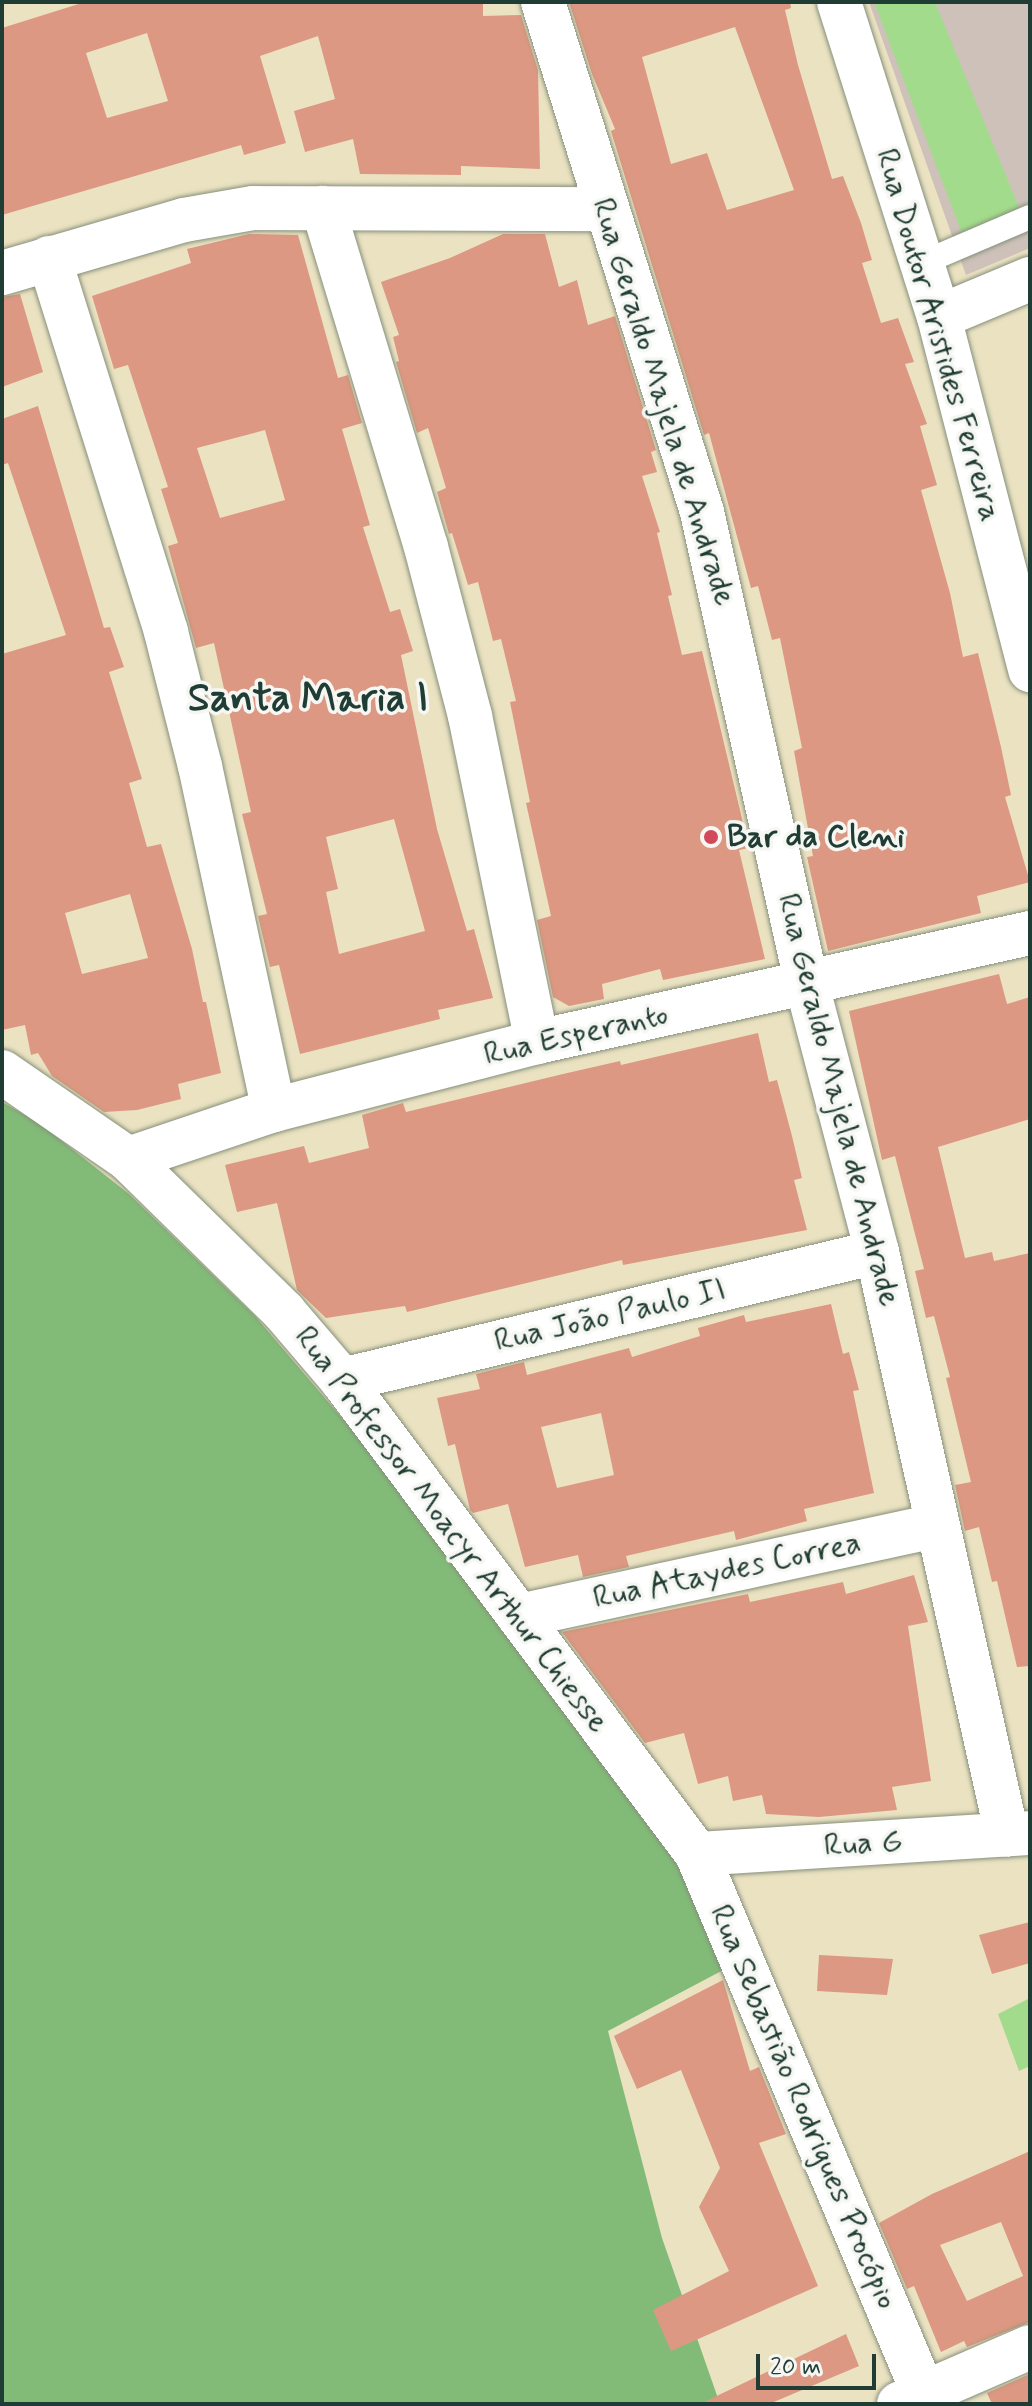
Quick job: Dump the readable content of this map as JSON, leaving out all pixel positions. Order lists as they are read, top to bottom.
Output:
{
  "streets": {
    "street": [
      "Rua Doutor Aristides Ferreira",
      "Rua Geraldo Majela de Andrade",
      "Rua Esperanto",
      "Rua João Paulo II",
      "Rua Professor Moacyr Arthur Chiesse",
      "Rua Ataydes Correa",
      "Rua G",
      "Rua Sebastião Rodrigues Procópio"
    ]
  },
  "crossings": [
    ["Rua Geraldo Majela de Andrade", "Rua Esperanto"],
    ["Rua Geraldo Majela de Andrade", "Rua João Paulo II"],
    ["Rua Geraldo Majela de Andrade", "Rua Ataydes Correa"],
    ["Rua Geraldo Majela de Andrade", "Rua G"],
    ["Rua Esperanto", "Rua Professor Moacyr Arthur Chiesse"],
    ["Rua João Paulo II", "Rua Professor Moacyr Arthur Chiesse"],
    ["Rua Professor Moacyr Arthur Chiesse", "Rua Ataydes Correa"],
    ["Rua Professor Moacyr Arthur Chiesse", "Rua G"],
    ["Rua Professor Moacyr Arthur Chiesse", "Rua Sebastião Rodrigues Procópio"],
    ["Rua G", "Rua Sebastião Rodrigues Procópio"]
  ],
  "districts": ["Santa Maria I"],
  "places": ["Bar da Cleni"],
  "scale_bar": "20 m"
}
